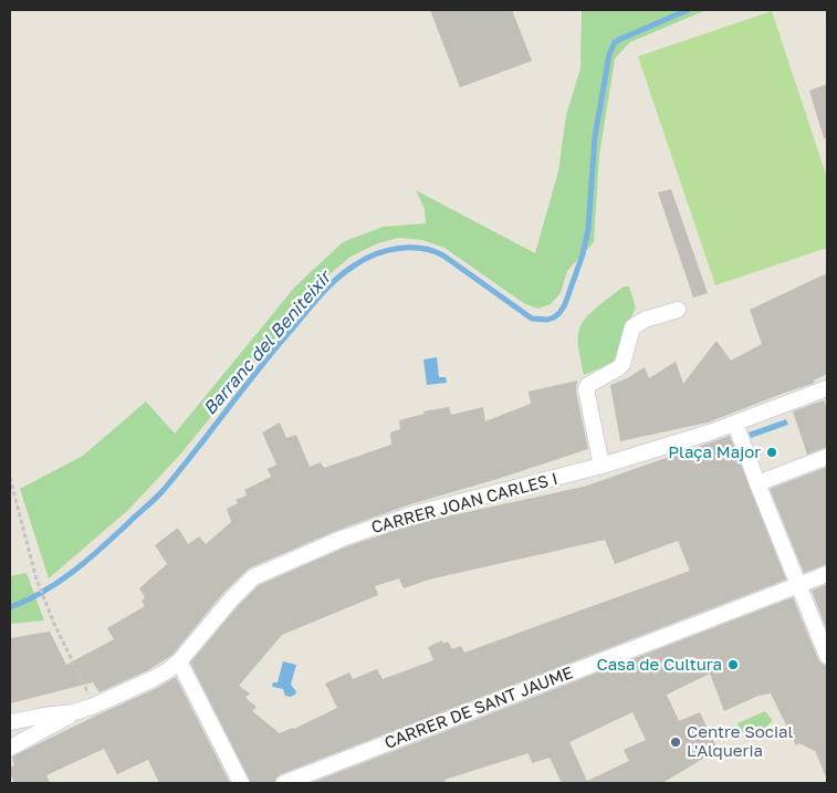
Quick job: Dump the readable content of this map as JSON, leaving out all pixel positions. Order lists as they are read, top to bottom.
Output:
{
  "streets": {
    "street": ["CARRER JOAN CARLES I", "CARRER DE SANT JAUME"]
  },
  "water": ["Barranc del Beniteixir"],
  "places": ["Plaça Major", "Casa de Cultura", "Centre Social L'Alqueria"]
}
